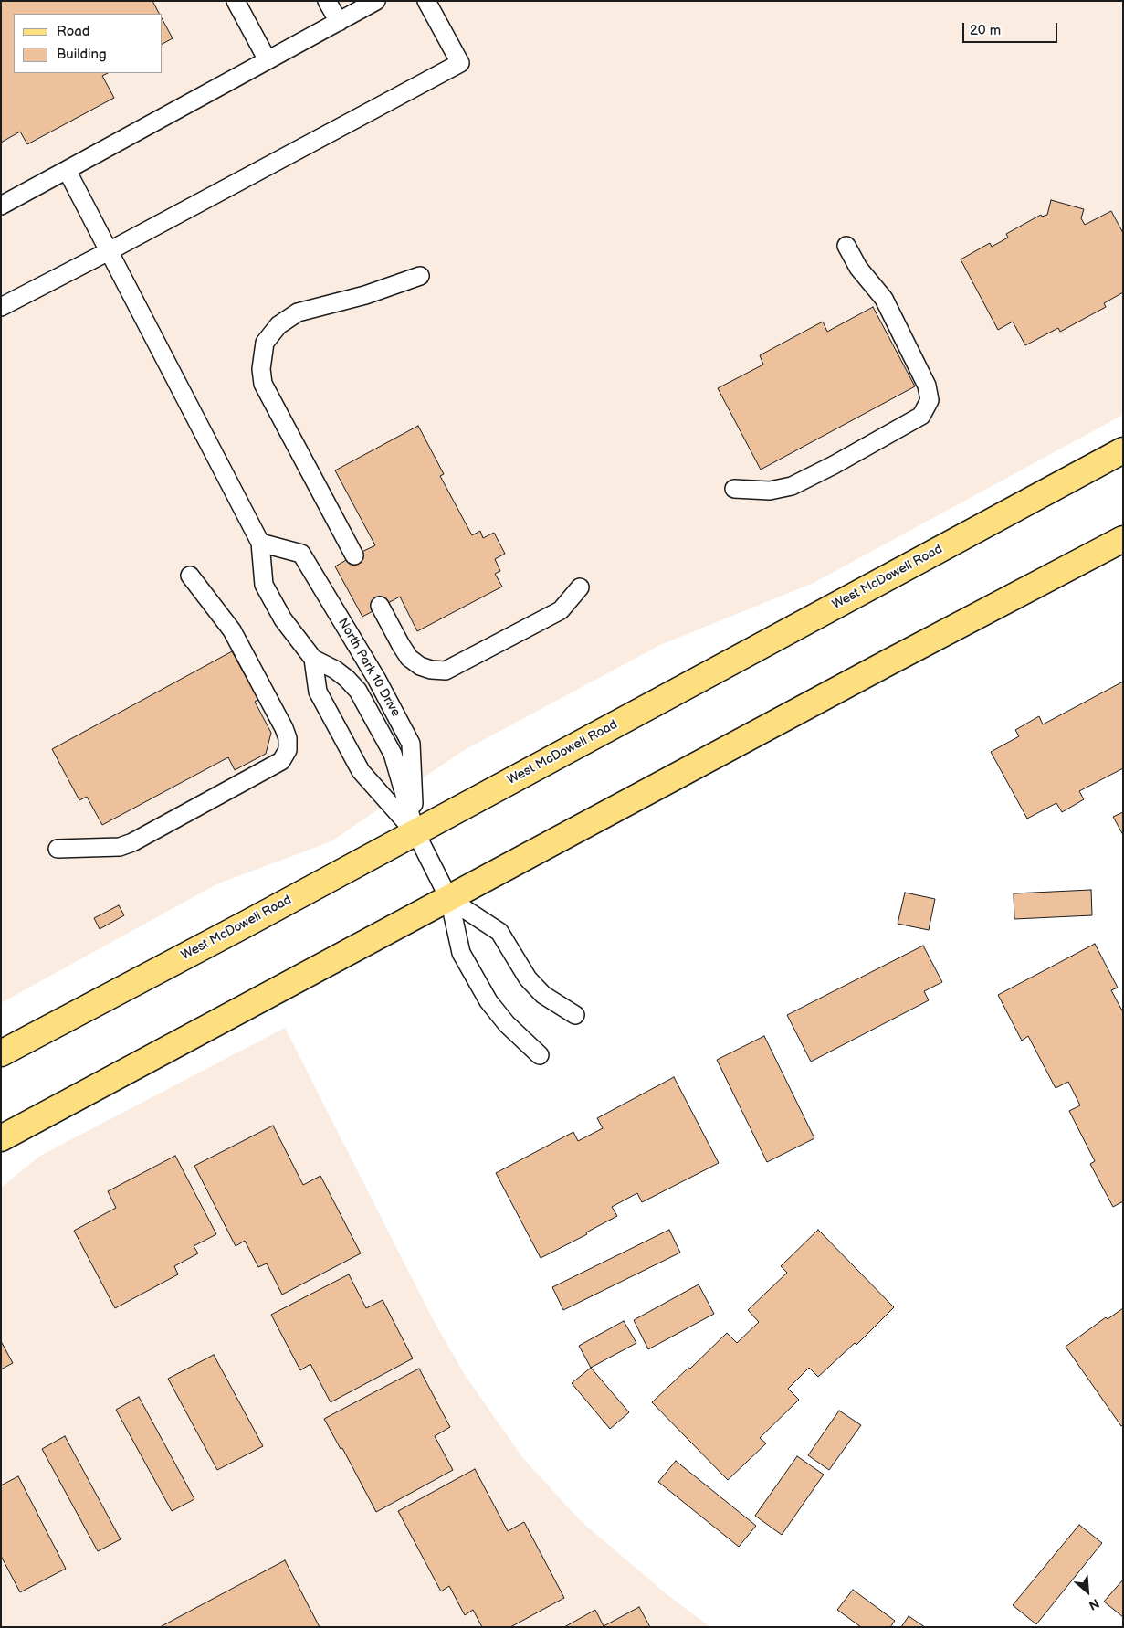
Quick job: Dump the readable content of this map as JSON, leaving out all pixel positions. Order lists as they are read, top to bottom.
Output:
{
  "streets": {
    "main road": ["West McDowell Road"],
    "lane": ["North Park 10 Drive"]
  },
  "crossings": [
    ["West McDowell Road", "North Park 10 Drive"]
  ],
  "legend": ["Road", "Building"],
  "scale_bar": "20 m",
  "north": "bottom right"
}
